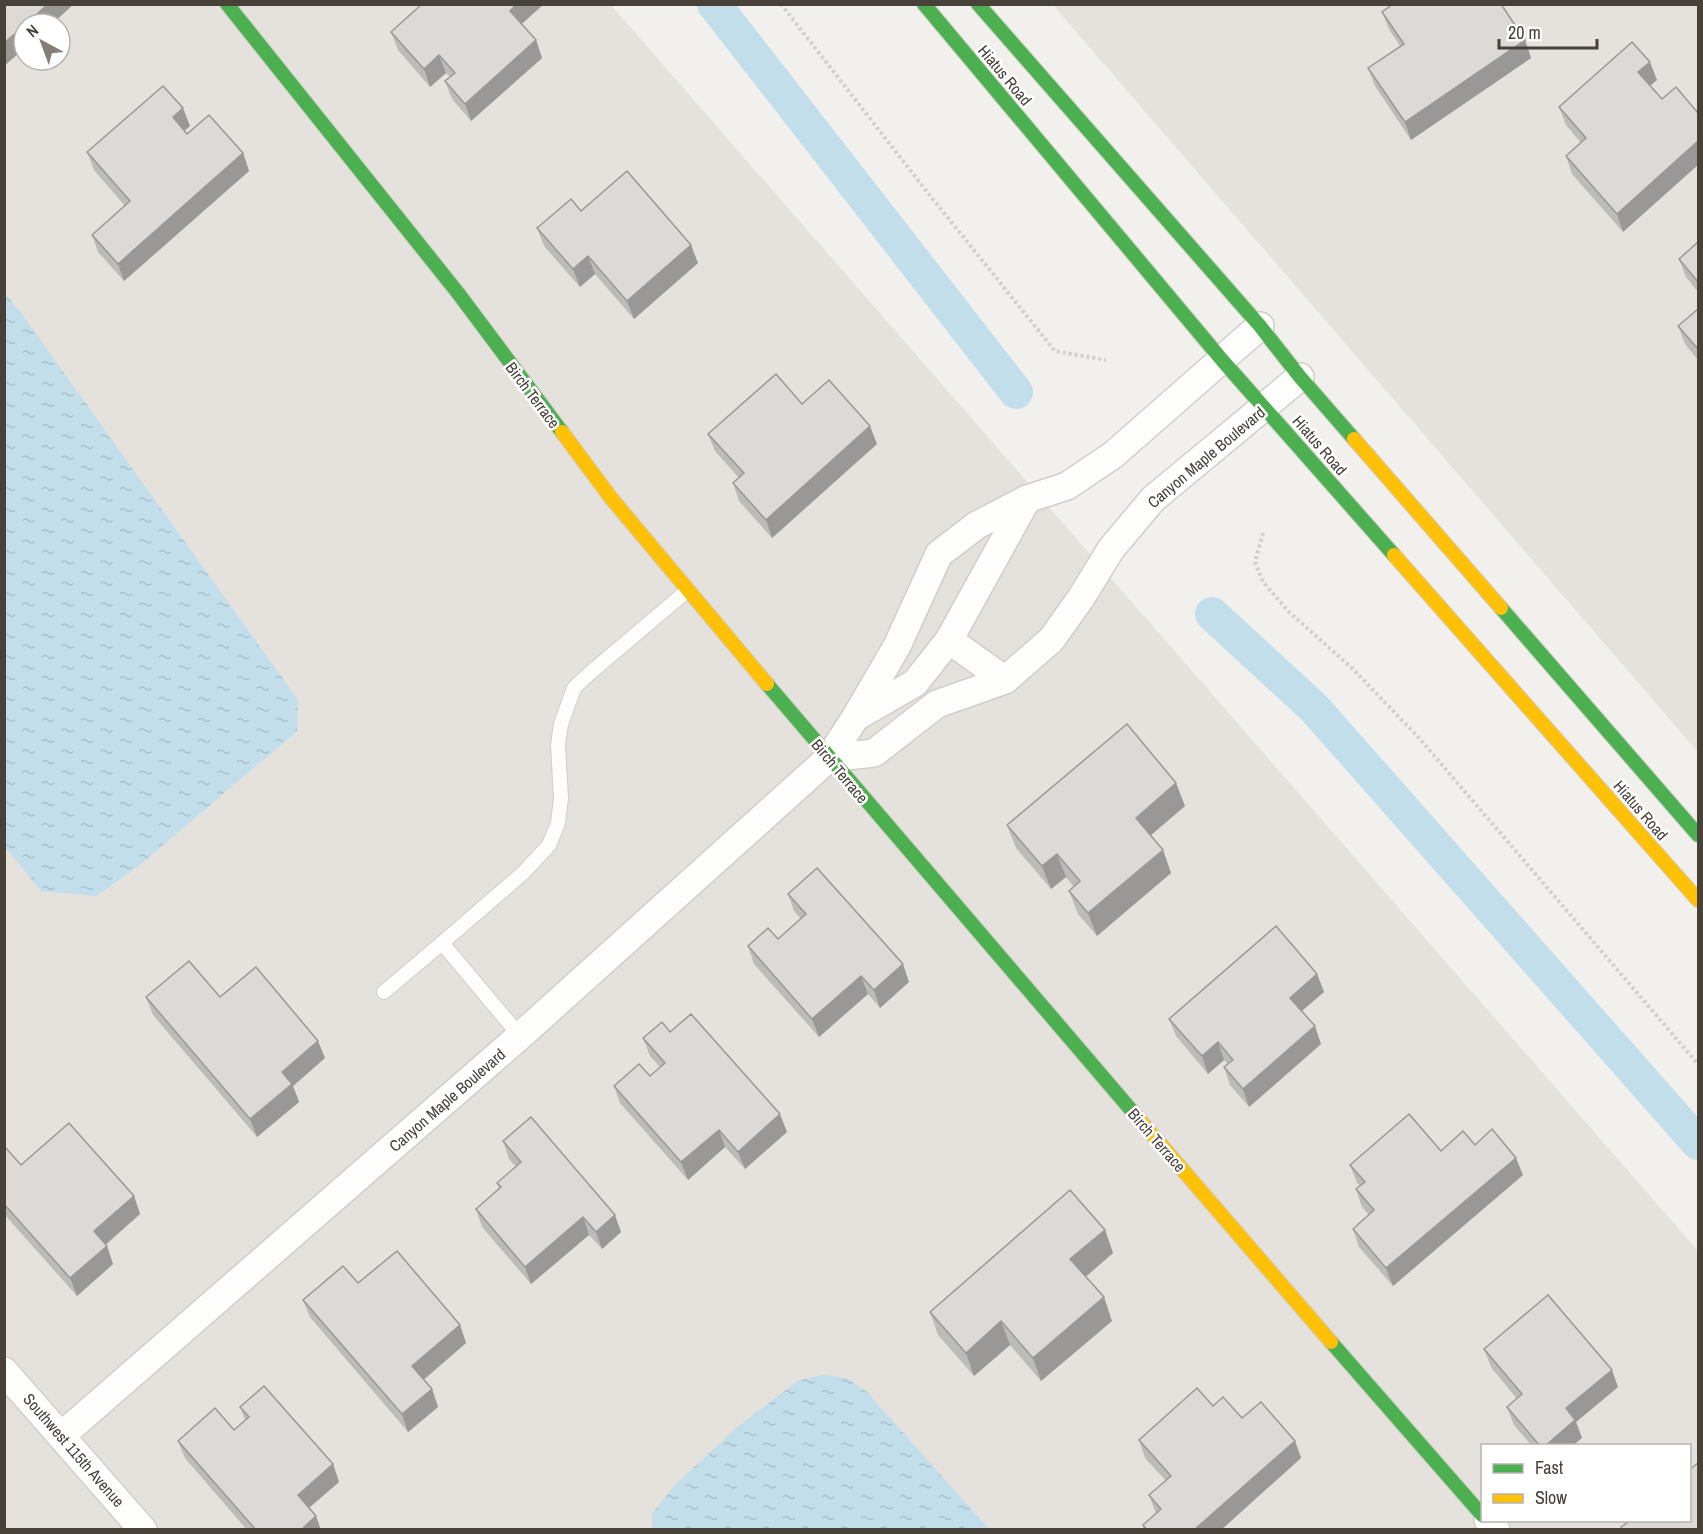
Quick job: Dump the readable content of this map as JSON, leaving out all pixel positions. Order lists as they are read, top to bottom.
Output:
{
  "streets": {
    "street": [
      "Hiatus Road",
      "Birch Terrace",
      "Canyon Maple Boulevard",
      "Southwest 115th Avenue"
    ]
  },
  "crossings": [
    ["Hiatus Road", "Canyon Maple Boulevard"],
    ["Birch Terrace", "Canyon Maple Boulevard"],
    ["Canyon Maple Boulevard", "Southwest 115th Avenue"]
  ],
  "legend": ["Fast", "Slow"],
  "scale_bar": "20 m",
  "north": "top left"
}
